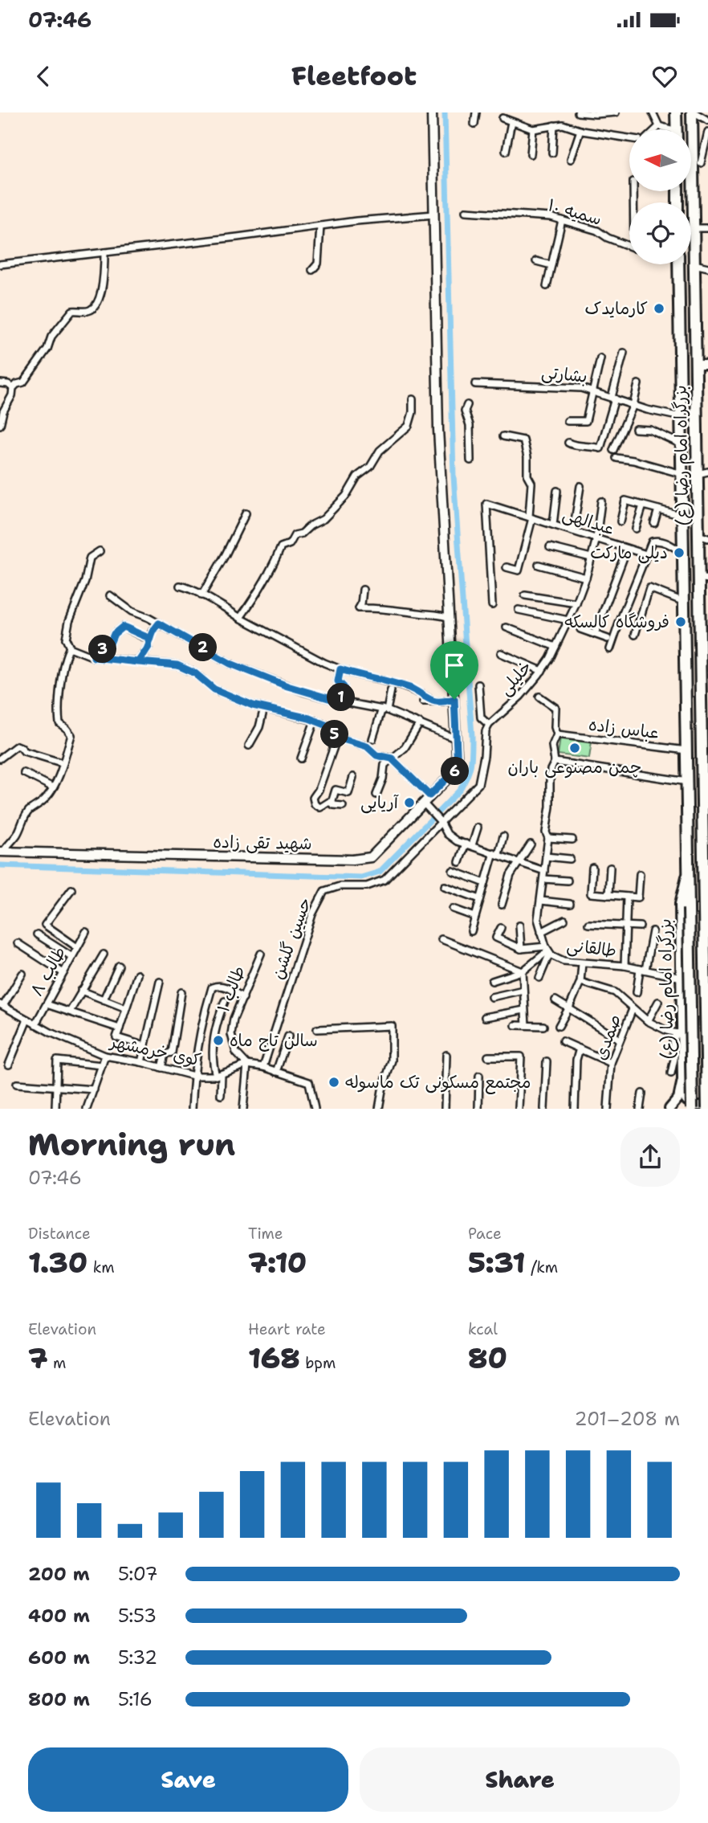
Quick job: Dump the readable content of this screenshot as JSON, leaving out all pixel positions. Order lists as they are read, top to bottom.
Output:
{
  "streets": {
    "highway": ["بزرگراه امام رضا (ع)"],
    "main road": ["شهید تقی زاده"],
    "street": [
      "سمیه ۱۰",
      "بشارتی",
      "عبدالهی",
      "خلیلی",
      "عباس زاده",
      "حسین گلشن",
      "طالقانی",
      "طالب ۸",
      "طالب ۱",
      "صمدی",
      "کوی خرمشهر"
    ]
  },
  "crossings": [
    ["بشارتی", "بزرگراه امام رضا (ع)"],
    ["بزرگراه امام رضا (ع)", "عباس زاده"],
    ["بزرگراه امام رضا (ع)", "طالقانی"],
    ["عبدالهی", "خلیلی"],
    ["عباس زاده", "طالقانی"],
    ["حسین گلشن", "کوی خرمشهر"],
    ["طالب ۸", "کوی خرمشهر"],
    ["طالب ۱", "کوی خرمشهر"]
  ],
  "places": [
    "کارمایدک",
    "دیلی مارکت",
    "فروشگاه کالسکه",
    "چمن مصنوعی باران",
    "آریایی",
    "سالن تاج ماه",
    "مجتمع مسکونی تک ماسوله"
  ],
  "north": "left",
  "page": {
    "status": "07:46",
    "header": "Fleetfoot",
    "pins": [
      "2",
      "3",
      "1",
      "5",
      "6"
    ],
    "heading": ["Morning run", "07:46"],
    "stats": [
      ["Distance", "1.30 km"],
      ["Time", "7:10"],
      ["Pace", "5:31 /km"],
      ["Elevation", "7 m"],
      ["Heart rate", "168 bpm"],
      ["kcal", "80"]
    ],
    "chart": ["Elevation", "201–208 m"],
    "list": [
      {
        "name": "200 m",
        "note": "5:07"
      },
      {
        "name": "400 m",
        "note": "5:53"
      },
      {
        "name": "600 m",
        "note": "5:32"
      },
      {
        "name": "800 m",
        "note": "5:16"
      }
    ],
    "buttons": ["Save", "Share"]
  }
}
